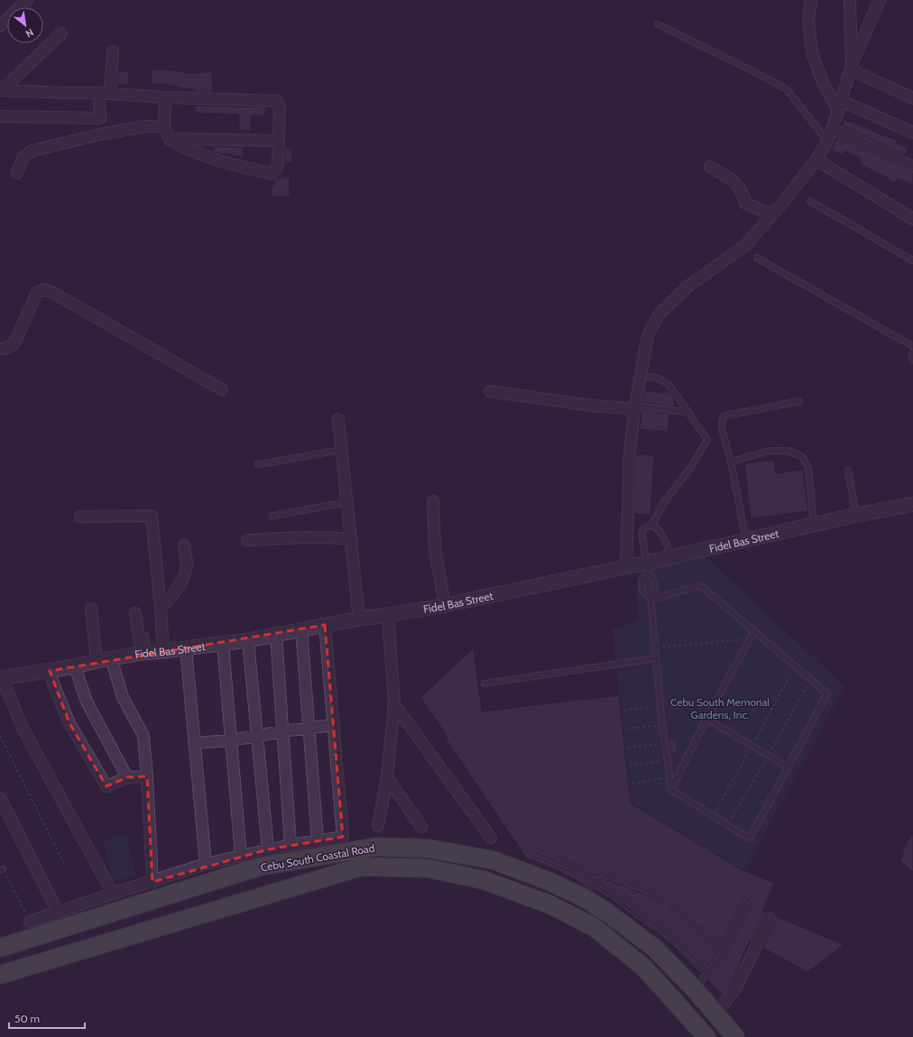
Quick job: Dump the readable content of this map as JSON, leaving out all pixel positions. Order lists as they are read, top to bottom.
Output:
{
  "streets": {
    "highway": ["Cebu South Coastal Road"],
    "street": ["Fidel Bas Street"]
  },
  "parks": ["Cebu South Memorial Gardens, Inc."],
  "scale_bar": "50 m",
  "north": "bottom right"
}
